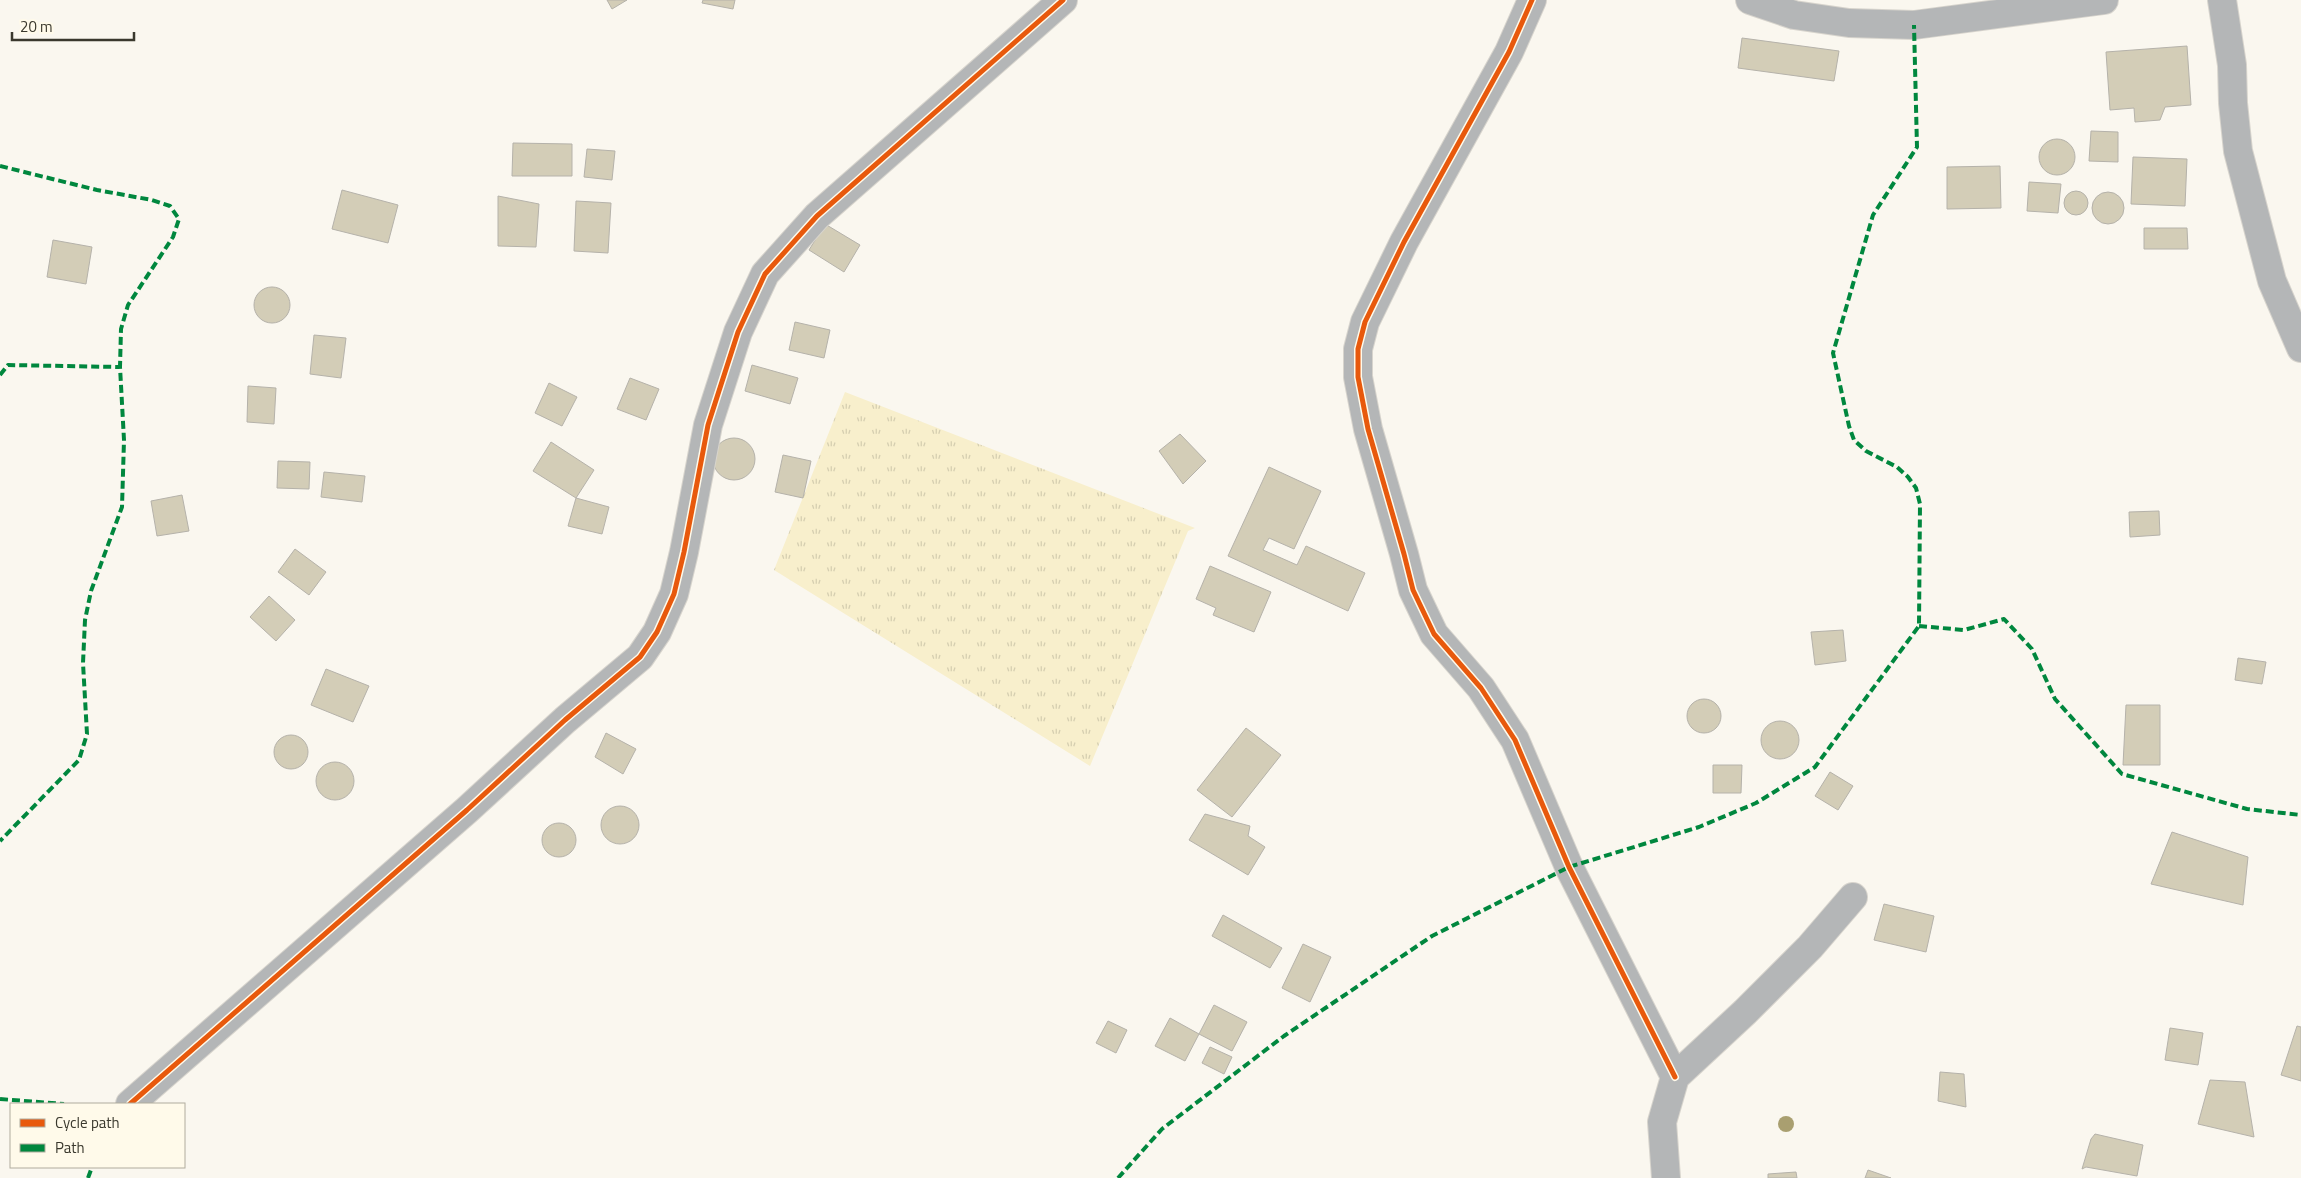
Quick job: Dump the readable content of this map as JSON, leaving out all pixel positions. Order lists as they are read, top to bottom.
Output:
{
  "legend": ["Cycle path", "Path"],
  "scale_bar": "20 m"
}
